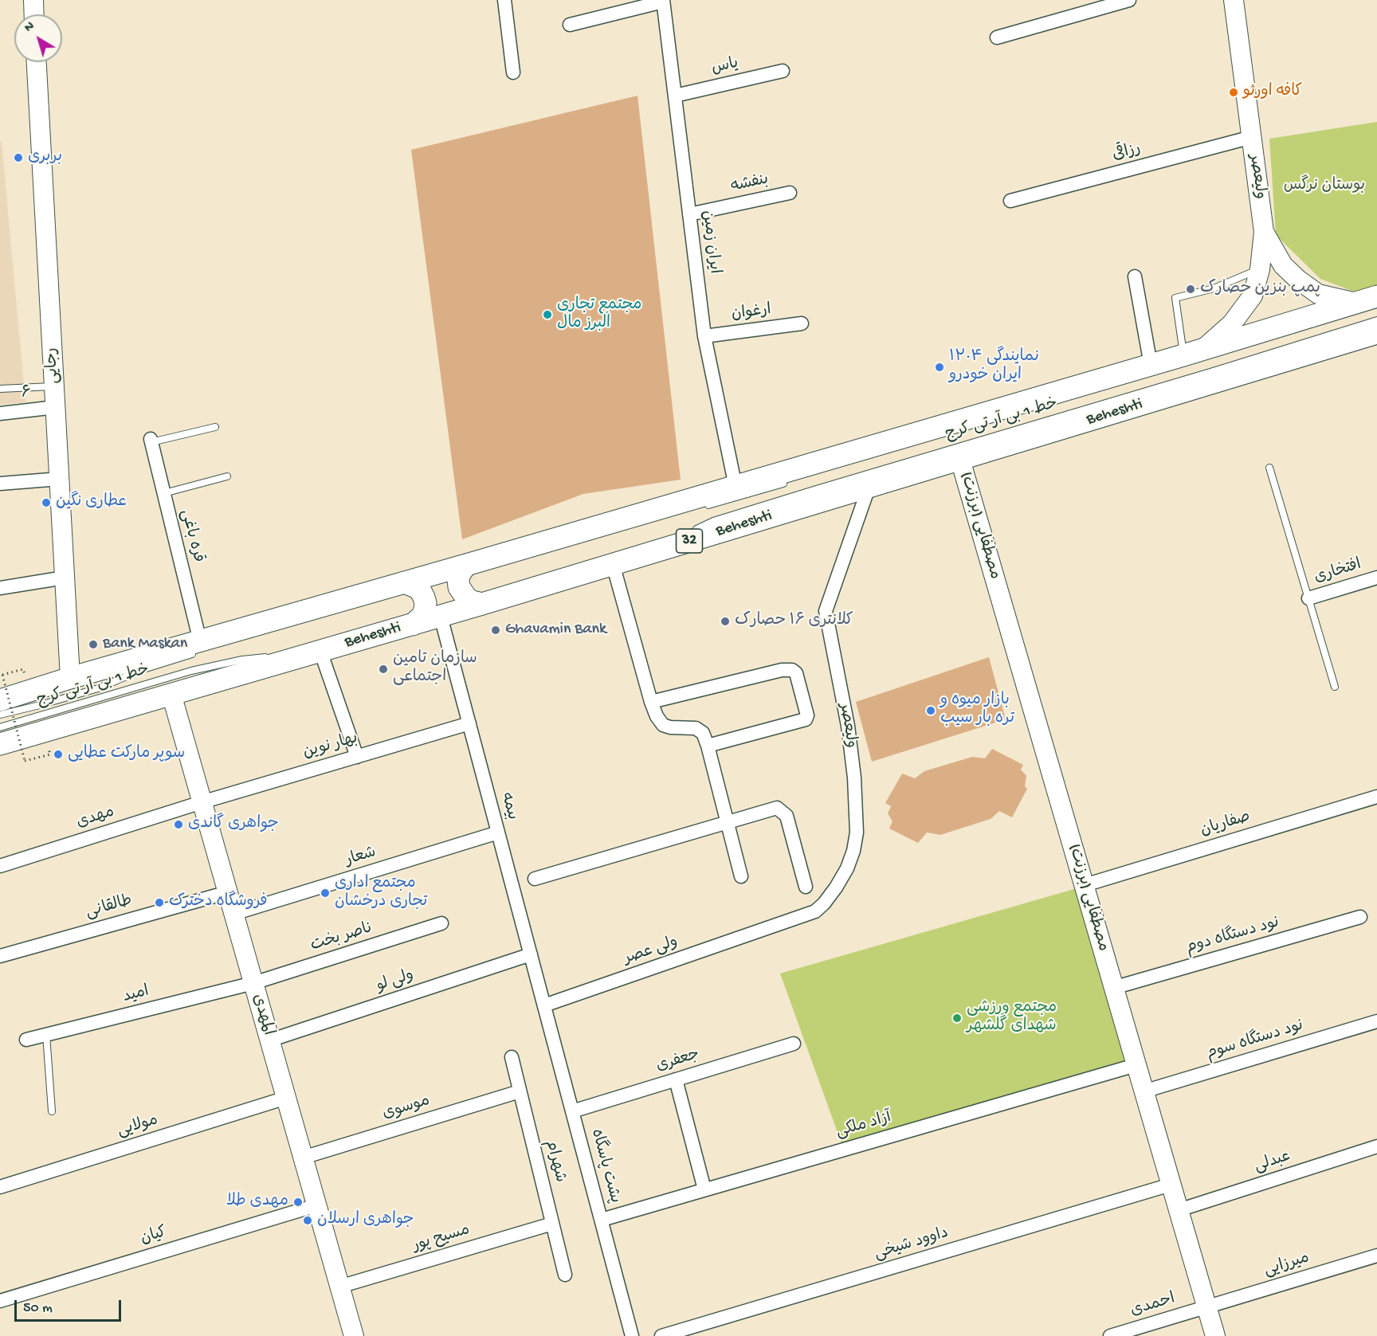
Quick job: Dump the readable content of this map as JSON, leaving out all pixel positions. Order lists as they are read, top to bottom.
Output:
{
  "streets": {
    "main road": ["Beheshti", "32"],
    "street": [
      "یاس",
      "رزاقی",
      "ولیعصر",
      "بنفشه",
      "ایران زمین",
      "ارغوان",
      "رجایی",
      "۶",
      "مصطفایی (برزنت)",
      "قره باغی",
      "افتخاری",
      "بهار نوین",
      "بیمه",
      "مهدی",
      "صفاریان",
      "شعار",
      "طالقانی",
      "نود دستگاه دوم",
      "ناصر بخت",
      "ولی عصر",
      "ولی لو",
      "امید",
      "المهدی",
      "نود دستگاه سوم",
      "جعفری",
      "موسوی",
      "آزاد ملکی",
      "مولایی",
      "شهرام",
      "عبدلی",
      "پشت پاسگاه",
      "کیان",
      "مسیح پور",
      "داوود شیخی",
      "میرزایی",
      "احمدی"
    ],
    "lane": ["خط 1 بی آر تی کرج"]
  },
  "crossings": [
    ["یاس", "ایران زمین"],
    ["رزاقی", "ولیعصر"],
    ["ولیعصر", "Beheshti"],
    ["ولیعصر", "ولی عصر"],
    ["بنفشه", "ایران زمین"],
    ["ایران زمین", "ارغوان"],
    ["رجایی", "۶"],
    ["Beheshti", "خط 1 بی آر تی کرج"],
    ["Beheshti", "مصطفایی (برزنت)"],
    ["Beheshti", "بیمه"],
    ["Beheshti", "المهدی"],
    ["خط 1 بی آر تی کرج", "قره باغی"],
    ["مصطفایی (برزنت)", "صفاریان"],
    ["مصطفایی (برزنت)", "نود دستگاه دوم"],
    ["مصطفایی (برزنت)", "نود دستگاه سوم"],
    ["مصطفایی (برزنت)", "آزاد ملکی"],
    ["مصطفایی (برزنت)", "عبدلی"],
    ["مصطفایی (برزنت)", "داوود شیخی"],
    ["مصطفایی (برزنت)", "میرزایی"],
    ["مصطفایی (برزنت)", "احمدی"],
    ["بهار نوین", "بیمه"],
    ["بهار نوین", "مهدی"],
    ["بهار نوین", "المهدی"],
    ["بیمه", "شعار"],
    ["بیمه", "ولی عصر"],
    ["بیمه", "ولی لو"],
    ["بیمه", "پشت پاسگاه"],
    ["مهدی", "المهدی"],
    ["شعار", "المهدی"],
    ["طالقانی", "المهدی"],
    ["ناصر بخت", "امید"],
    ["ناصر بخت", "المهدی"],
    ["ولی عصر", "پشت پاسگاه"],
    ["ولی لو", "المهدی"],
    ["امید", "المهدی"],
    ["المهدی", "موسوی"],
    ["المهدی", "مولایی"],
    ["المهدی", "کیان"],
    ["المهدی", "مسیح پور"],
    ["جعفری", "پشت پاسگاه"],
    ["موسوی", "شهرام"],
    ["آزاد ملکی", "پشت پاسگاه"],
    ["شهرام", "مسیح پور"],
    ["میرزایی", "احمدی"]
  ],
  "parks": ["بوستان نرگس"],
  "places": [
    "کافه اورئو",
    "بربری",
    "پمپ بنزین حصارک",
    "مجتمع تجاری البرز مال",
    "۱۲۰۴ نمایندگی ایران خودرو",
    "عطاری نگین",
    "کلانتری ۱۶ حصارک",
    "Ghavamin Bank",
    "Bank Maskan",
    "سازمان تامین اجتماعی",
    "بازار میوه و تره بار سیب",
    "سوپر مارکت عطایی",
    "جواهری گاندی",
    "مجتمع اداری تجاری درخشان",
    "فروشگاه دخترک",
    "مجتمع ورزشی شهدای گلشهر",
    "مهدی طلا",
    "جواهری ارسلان"
  ],
  "scale_bar": "50 m",
  "north": "top left"
}
